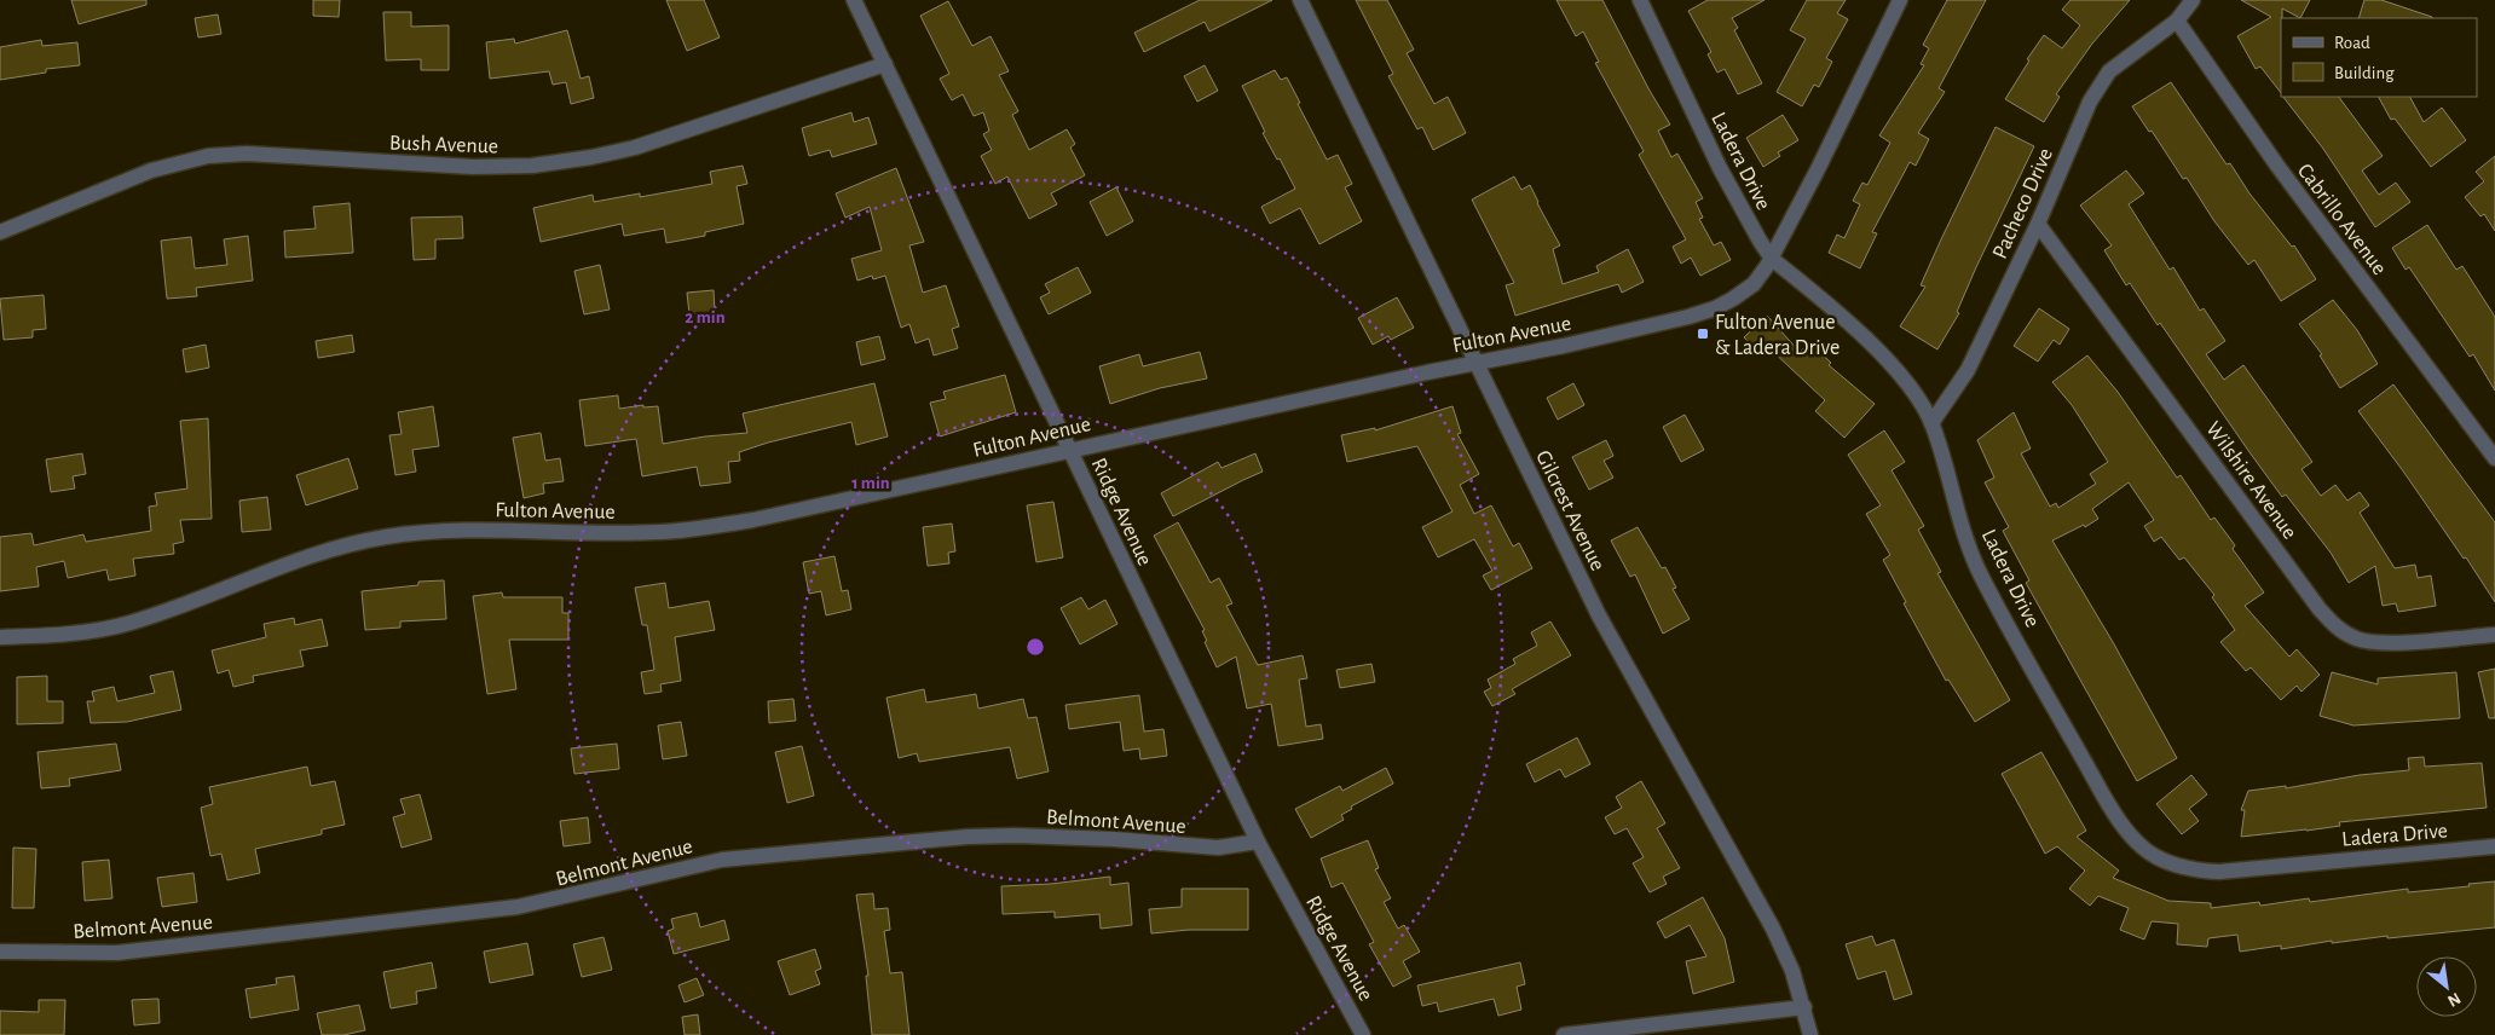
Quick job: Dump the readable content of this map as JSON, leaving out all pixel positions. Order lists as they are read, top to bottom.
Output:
{
  "streets": {
    "street": [
      "Bush Avenue",
      "Ladera Drive",
      "Pacheco Drive",
      "Cabrillo Avenue",
      "Fulton Avenue",
      "Wilshire Avenue",
      "Gilcrest Avenue",
      "Ridge Avenue",
      "Belmont Avenue"
    ]
  },
  "crossings": [
    ["Bush Avenue", "Ridge Avenue"],
    ["Ladera Drive", "Pacheco Drive"],
    ["Ladera Drive", "Fulton Avenue"],
    ["Pacheco Drive", "Cabrillo Avenue"],
    ["Pacheco Drive", "Wilshire Avenue"],
    ["Fulton Avenue", "Gilcrest Avenue"],
    ["Fulton Avenue", "Ridge Avenue"],
    ["Ridge Avenue", "Belmont Avenue"]
  ],
  "places": {
    "transit": ["Fulton Avenue & Ladera Drive"]
  },
  "legend": ["Road", "Building"],
  "north": "bottom right",
  "rings": ["2 min", "1 min"]
}
